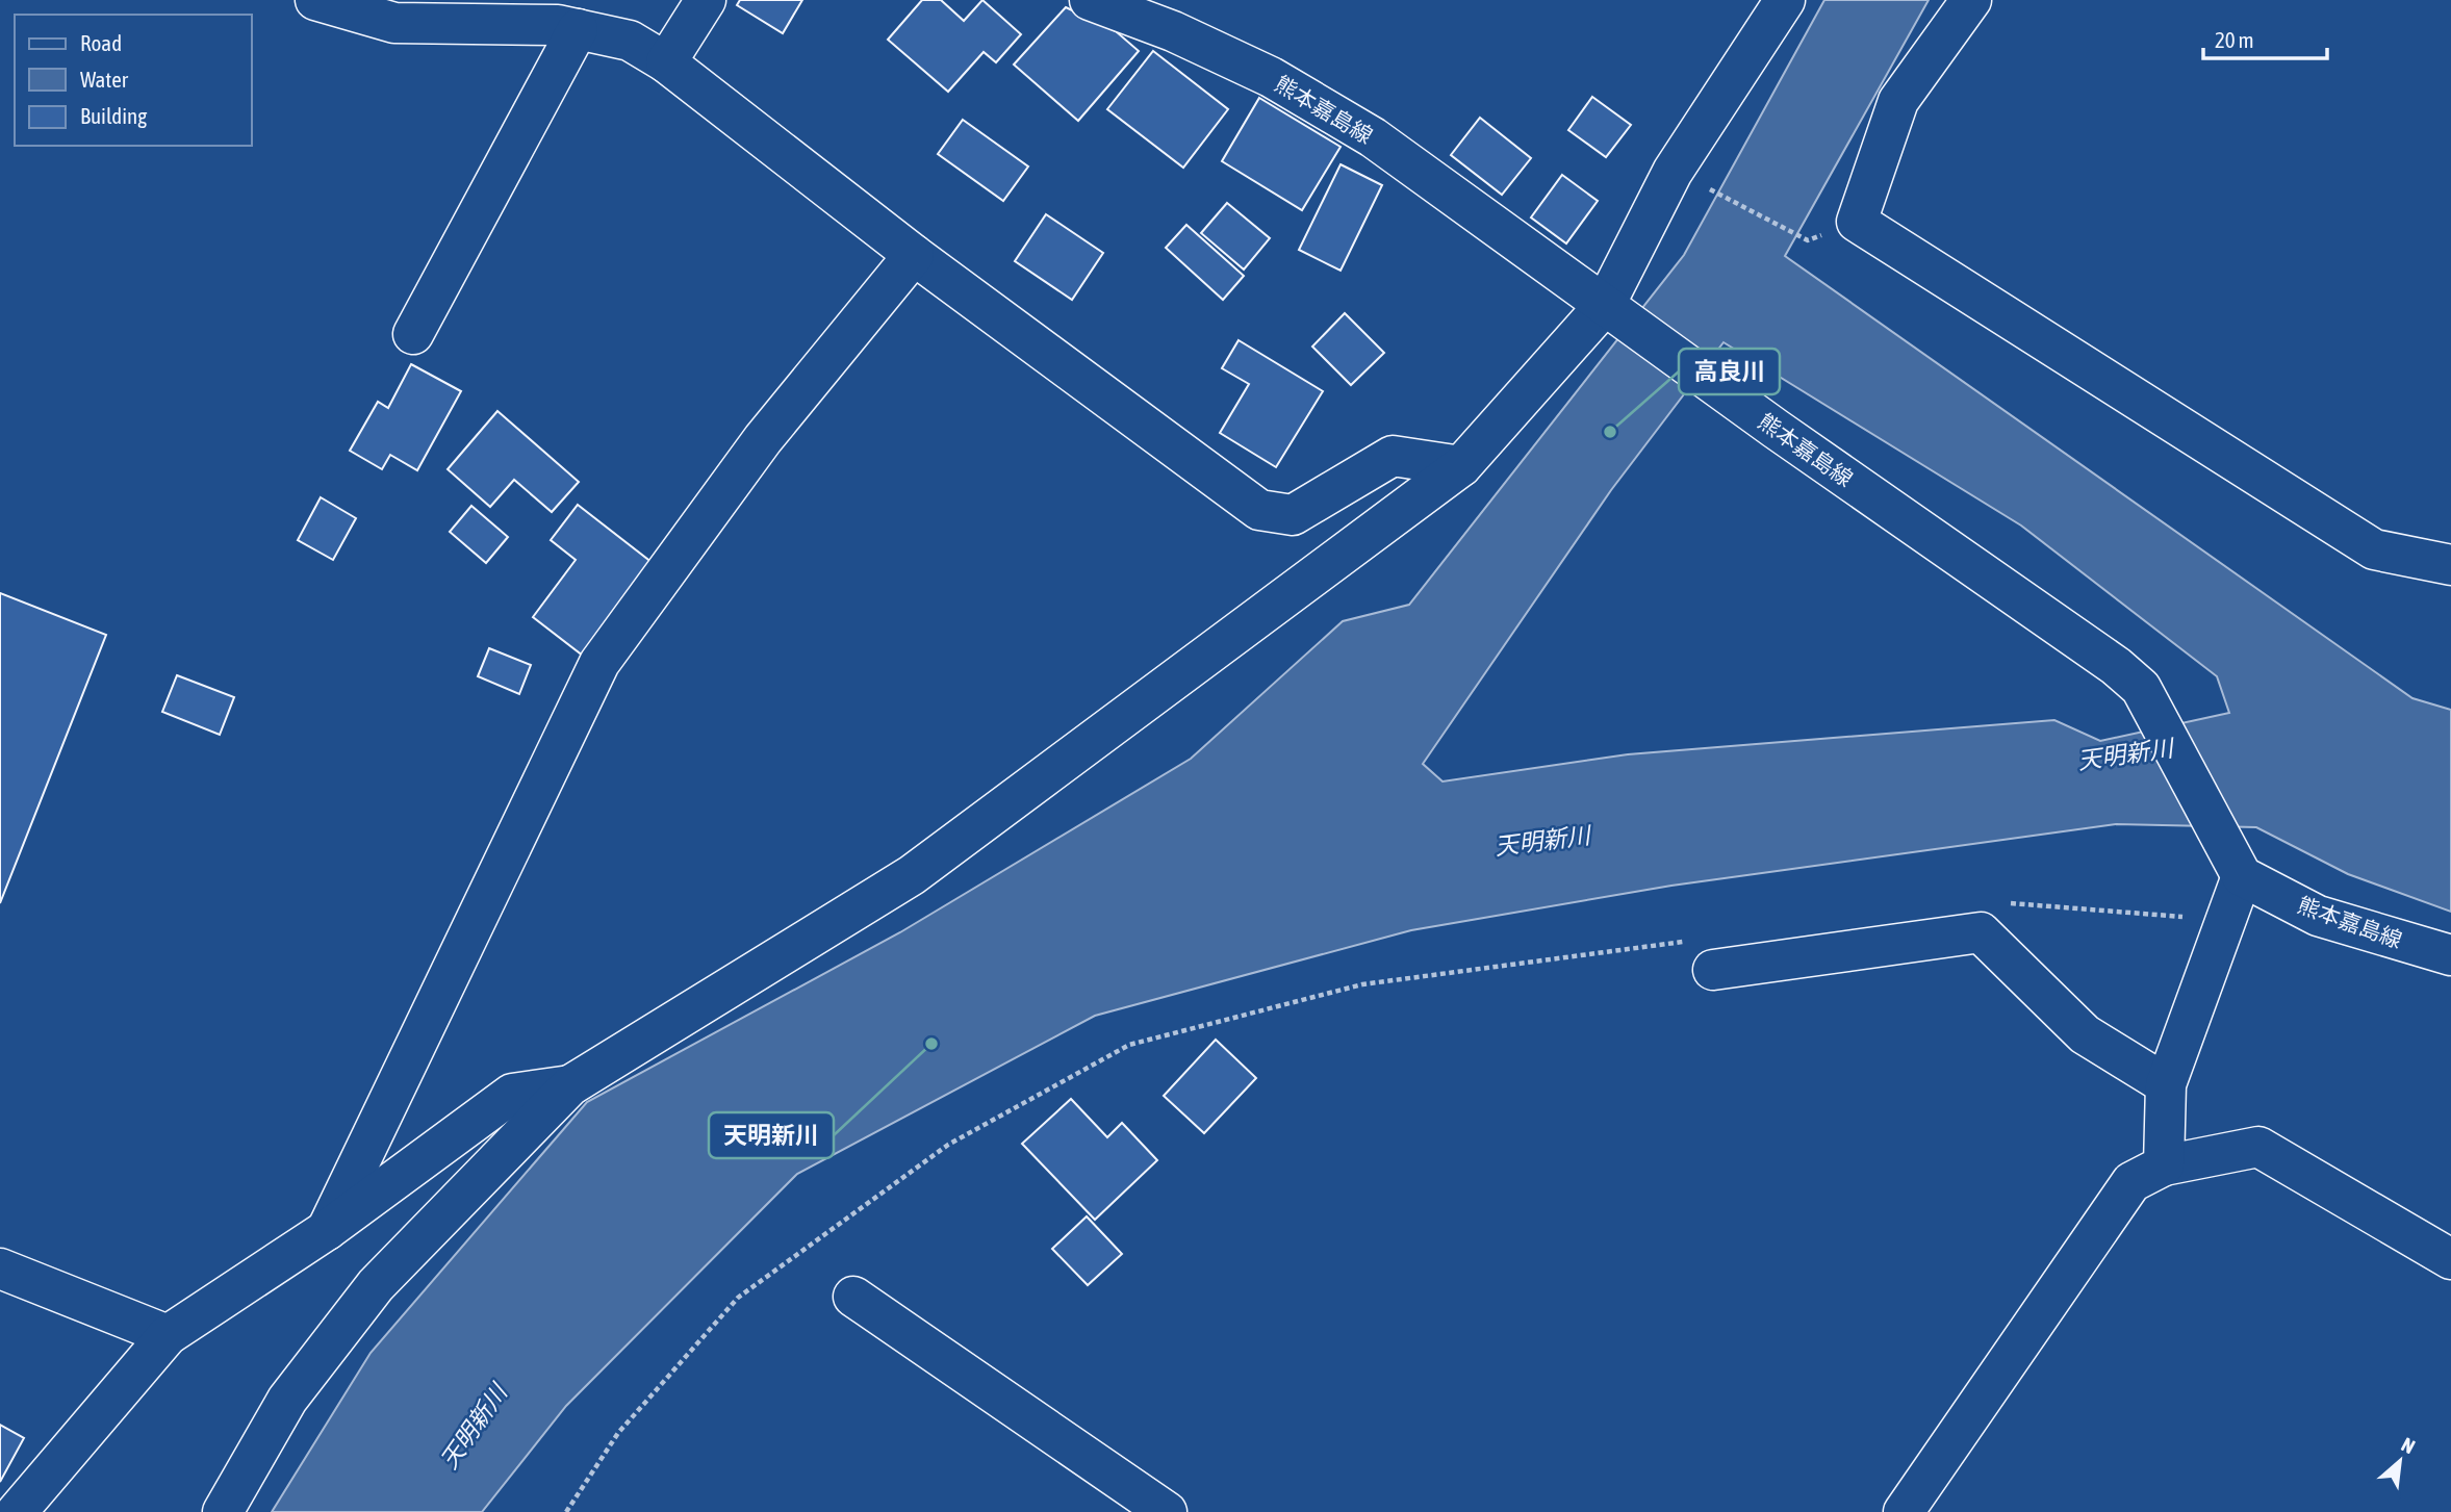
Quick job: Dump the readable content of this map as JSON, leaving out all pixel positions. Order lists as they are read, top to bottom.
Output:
{
  "streets": {
    "street": ["熊本嘉島線"]
  },
  "water": ["天明新川"],
  "places": ["高良川", "天明新川"],
  "legend": ["Road", "Water", "Building"],
  "scale_bar": "20 m",
  "north": "top right"
}
